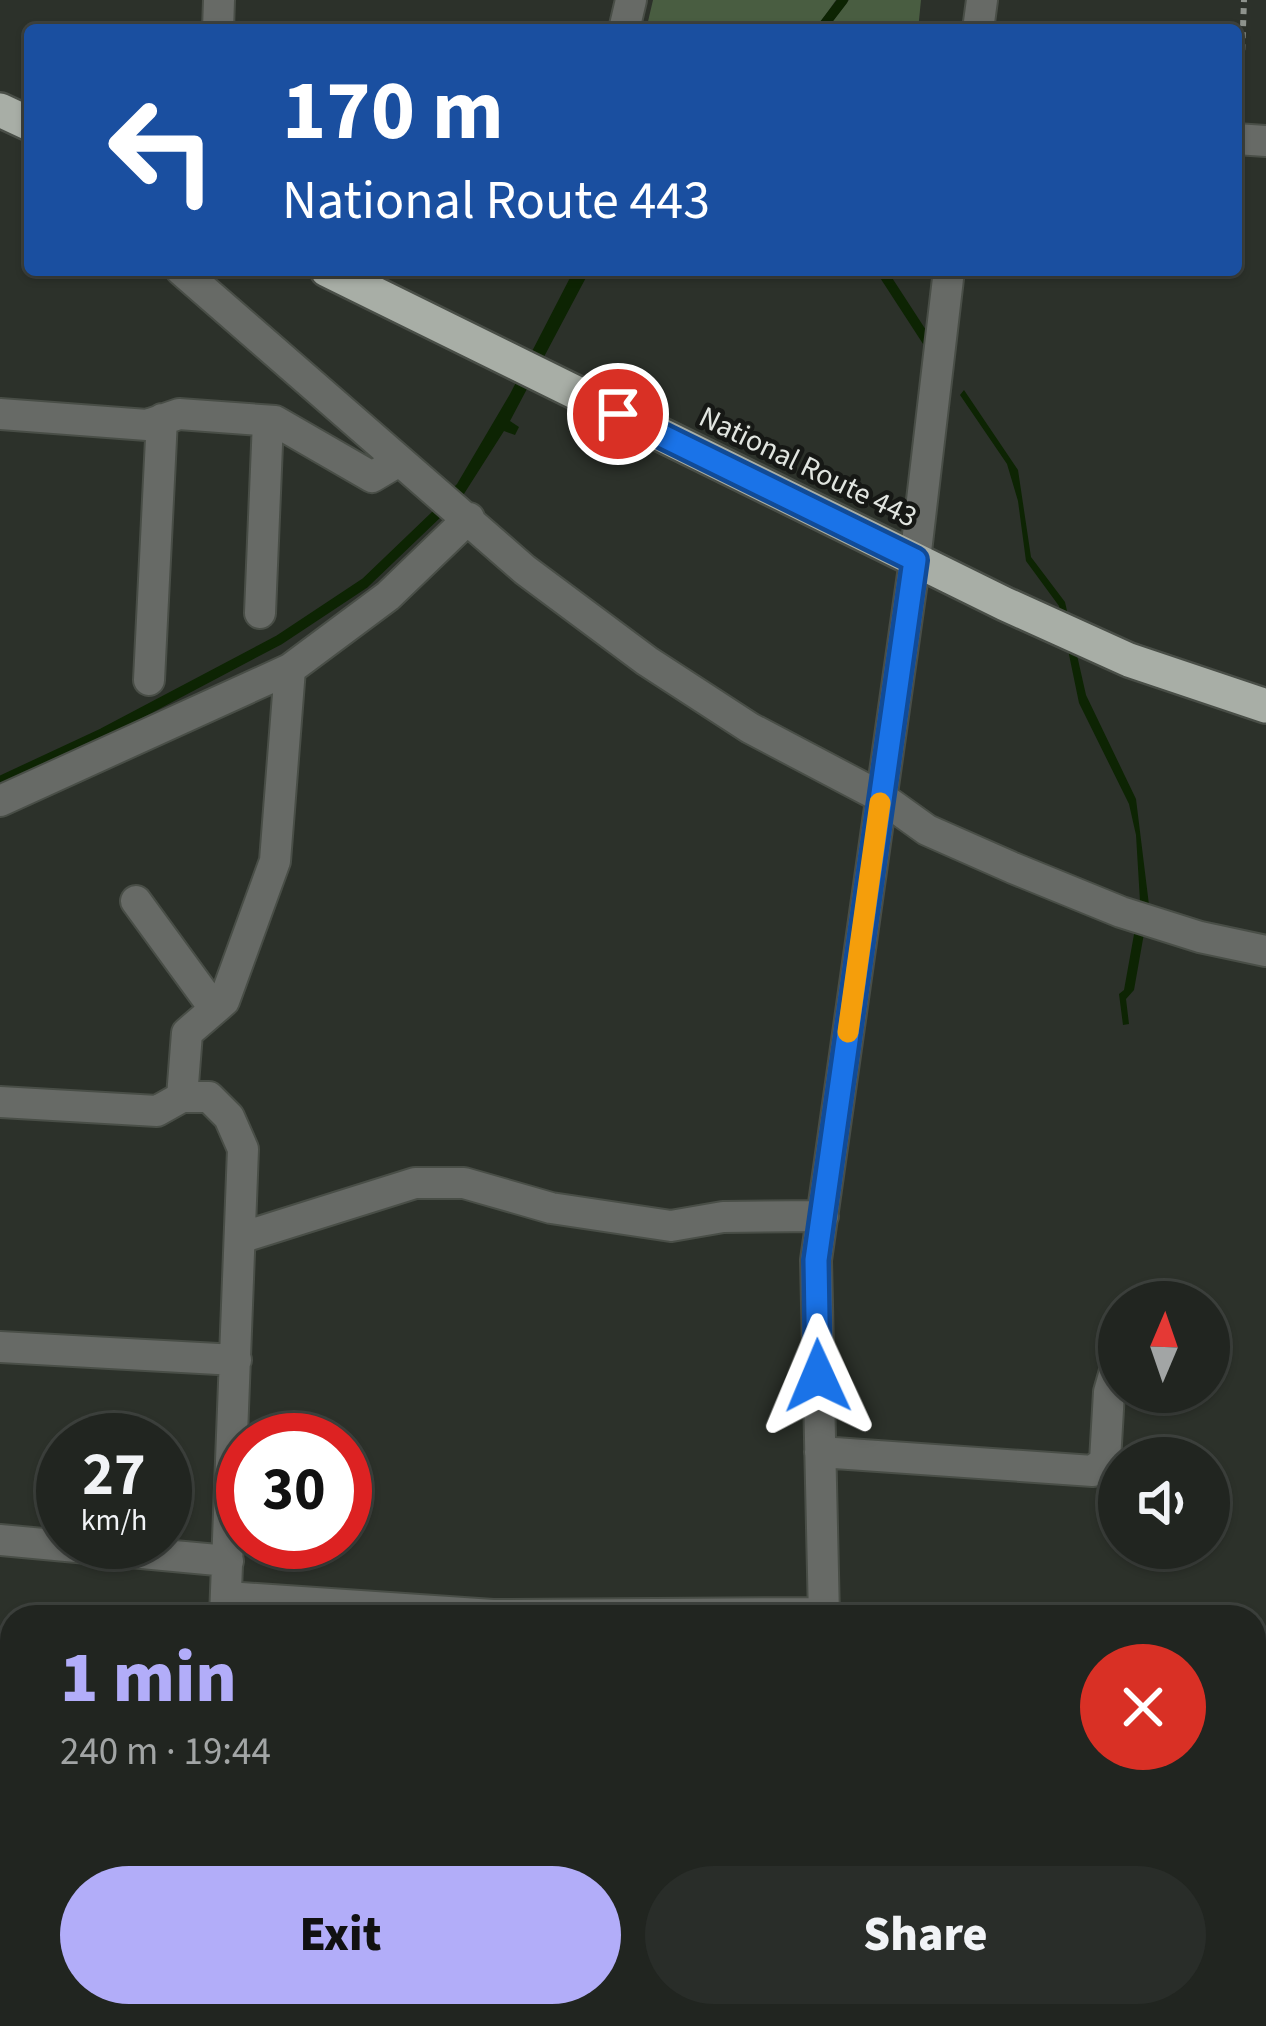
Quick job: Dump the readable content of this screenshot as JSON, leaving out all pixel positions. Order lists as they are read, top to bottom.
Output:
{
  "streets": {
    "highway": ["National Route 443"]
  },
  "north": "top",
  "page": {
    "turn": ["170 m", "National Route 443"],
    "speed": "27 km/h",
    "limit": "30",
    "heading": ["1 min", "240 m · 19:44"],
    "buttons": ["Exit", "Share"]
  }
}
